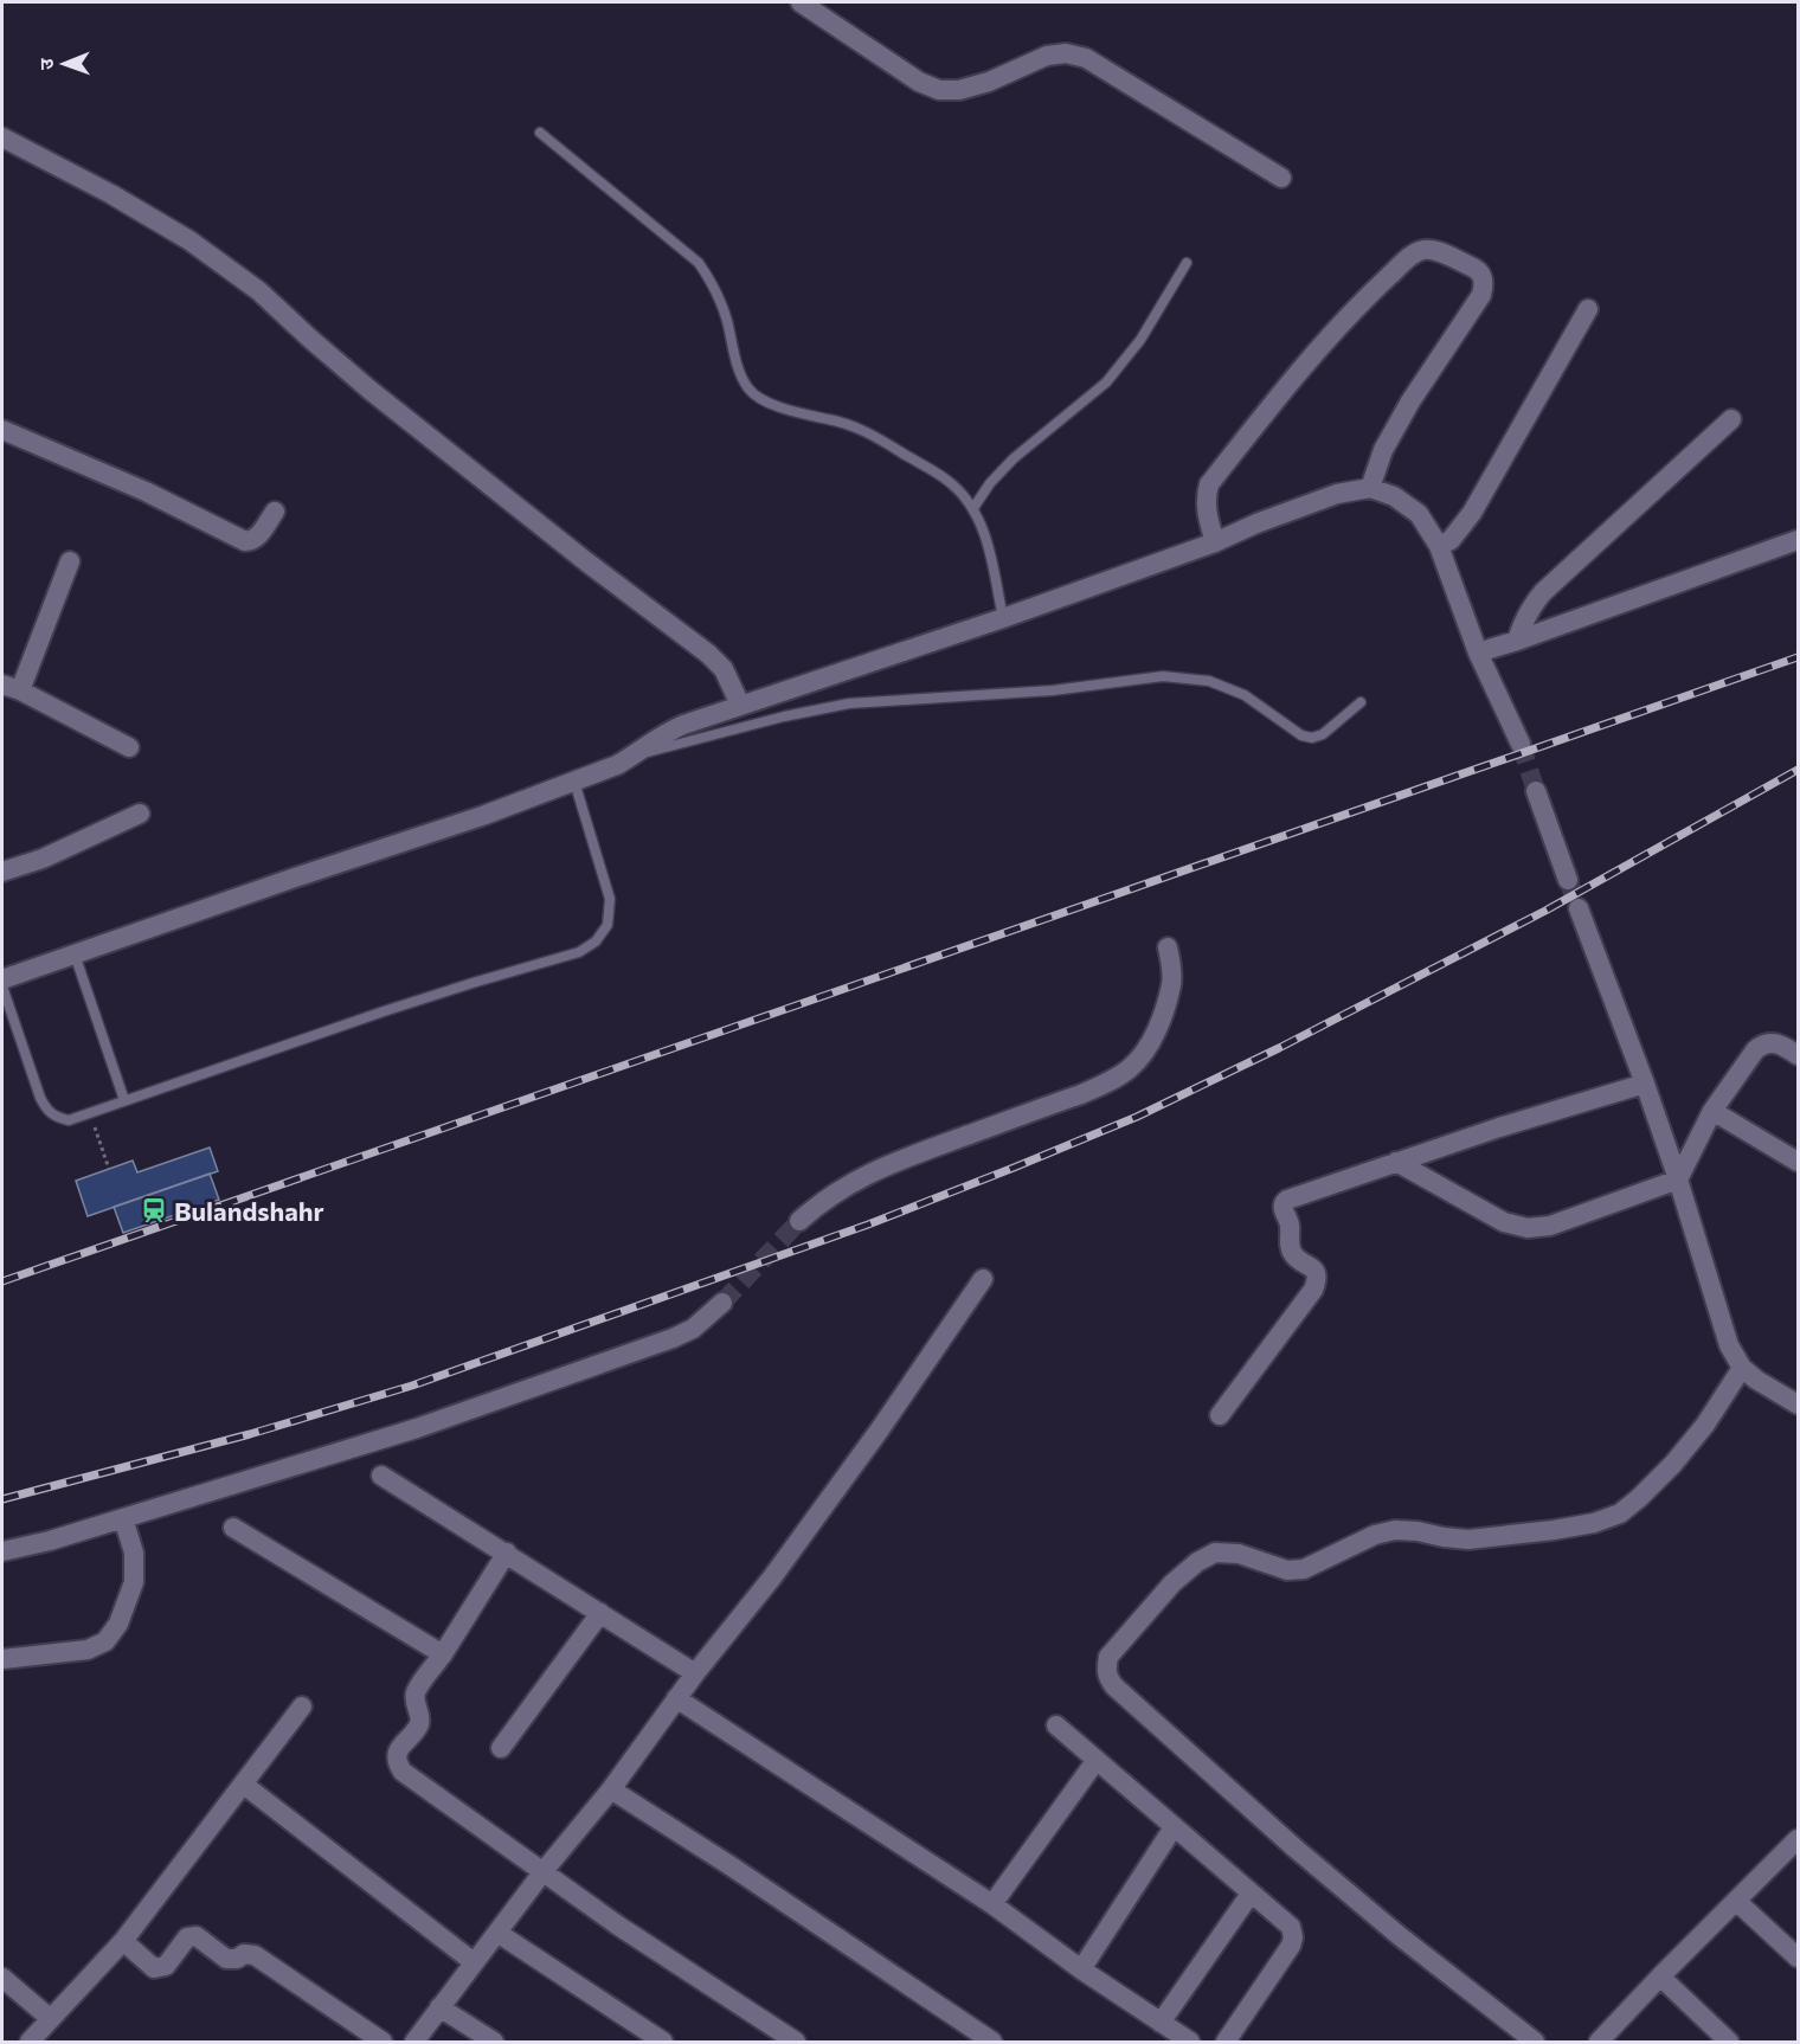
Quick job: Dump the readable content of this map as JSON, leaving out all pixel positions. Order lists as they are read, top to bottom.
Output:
{
  "places": {
    "station": ["Bulandshahr"]
  },
  "north": "left"
}
